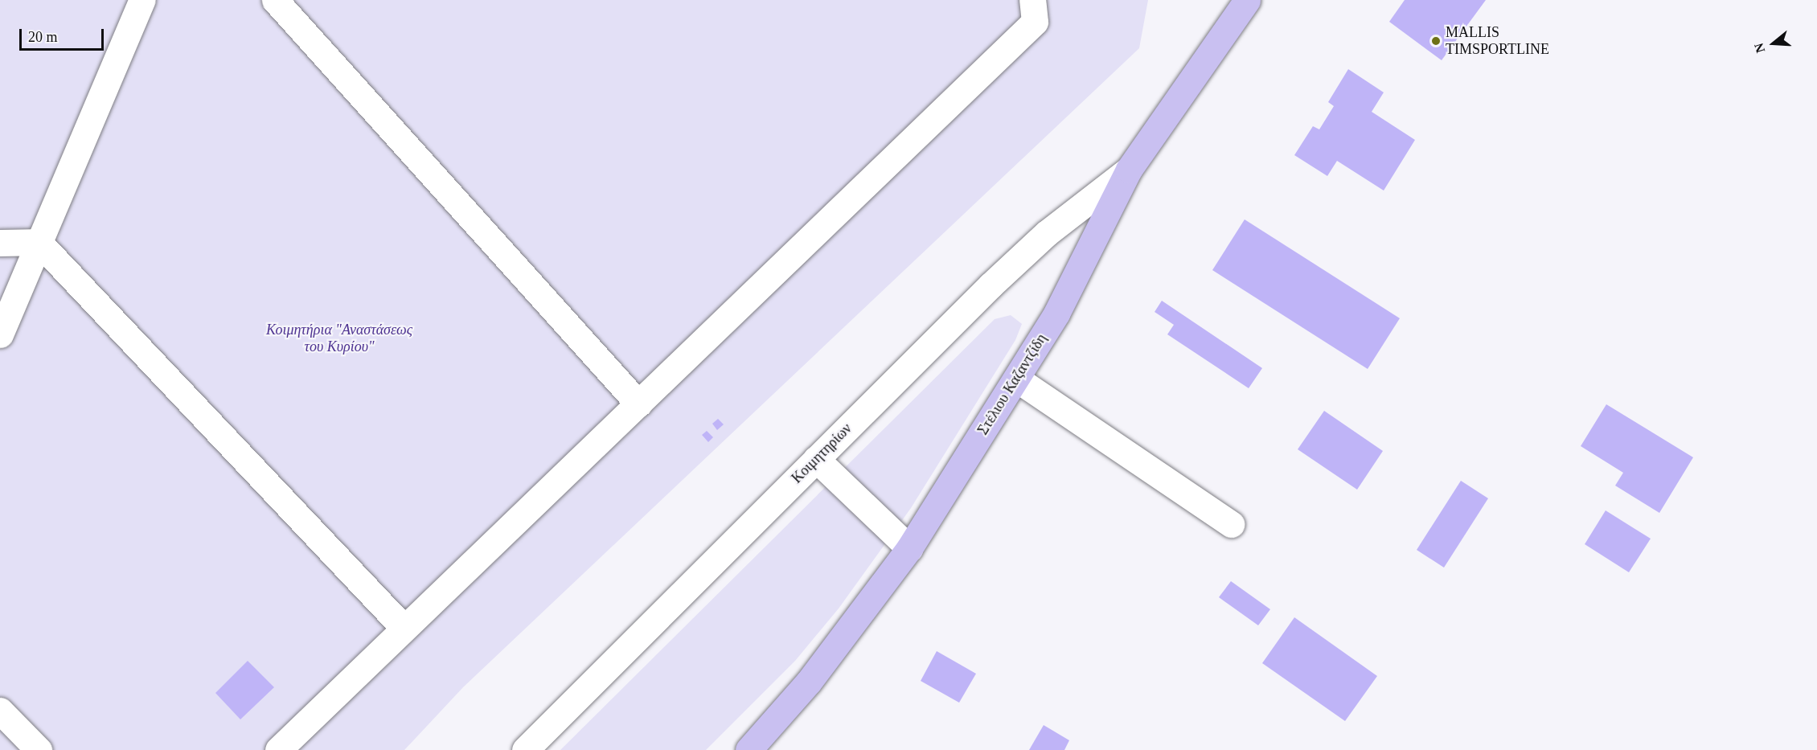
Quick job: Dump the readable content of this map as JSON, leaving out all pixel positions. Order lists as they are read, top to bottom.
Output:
{
  "streets": {
    "main road": ["Στέλιου Καζαντζίδη"],
    "lane": ["Κοιμητηρίων"]
  },
  "crossings": [
    ["Στέλιου Καζαντζίδη", "Κοιμητηρίων"]
  ],
  "parks": ["Κοιμητήρια \"Αναστάσεως του Κυρίου\""],
  "places": ["MALLIS TIMSPORTLINE"],
  "scale_bar": "20 m",
  "north": "left"
}
